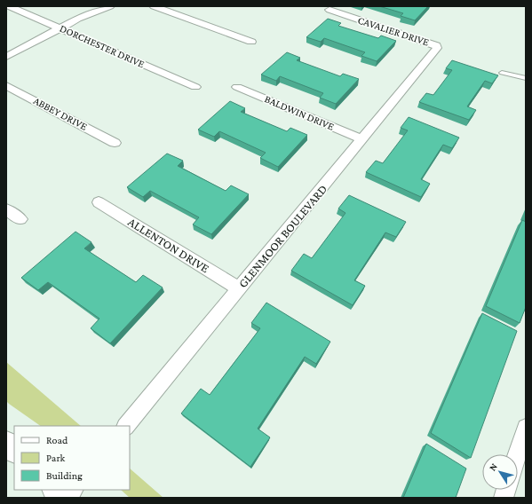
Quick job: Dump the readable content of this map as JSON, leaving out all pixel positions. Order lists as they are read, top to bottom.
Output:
{
  "streets": {
    "street": [
      "CAVALIER DRIVE",
      "DORCHESTER DRIVE",
      "BALDWIN DRIVE",
      "ABBEY DRIVE",
      "GLENMOOR BOULEVARD",
      "ALLENTON DRIVE"
    ]
  },
  "crossings": [
    ["CAVALIER DRIVE", "GLENMOOR BOULEVARD"],
    ["BALDWIN DRIVE", "GLENMOOR BOULEVARD"],
    ["GLENMOOR BOULEVARD", "ALLENTON DRIVE"]
  ],
  "legend": ["Road", "Park", "Building"],
  "north": "top left"
}
